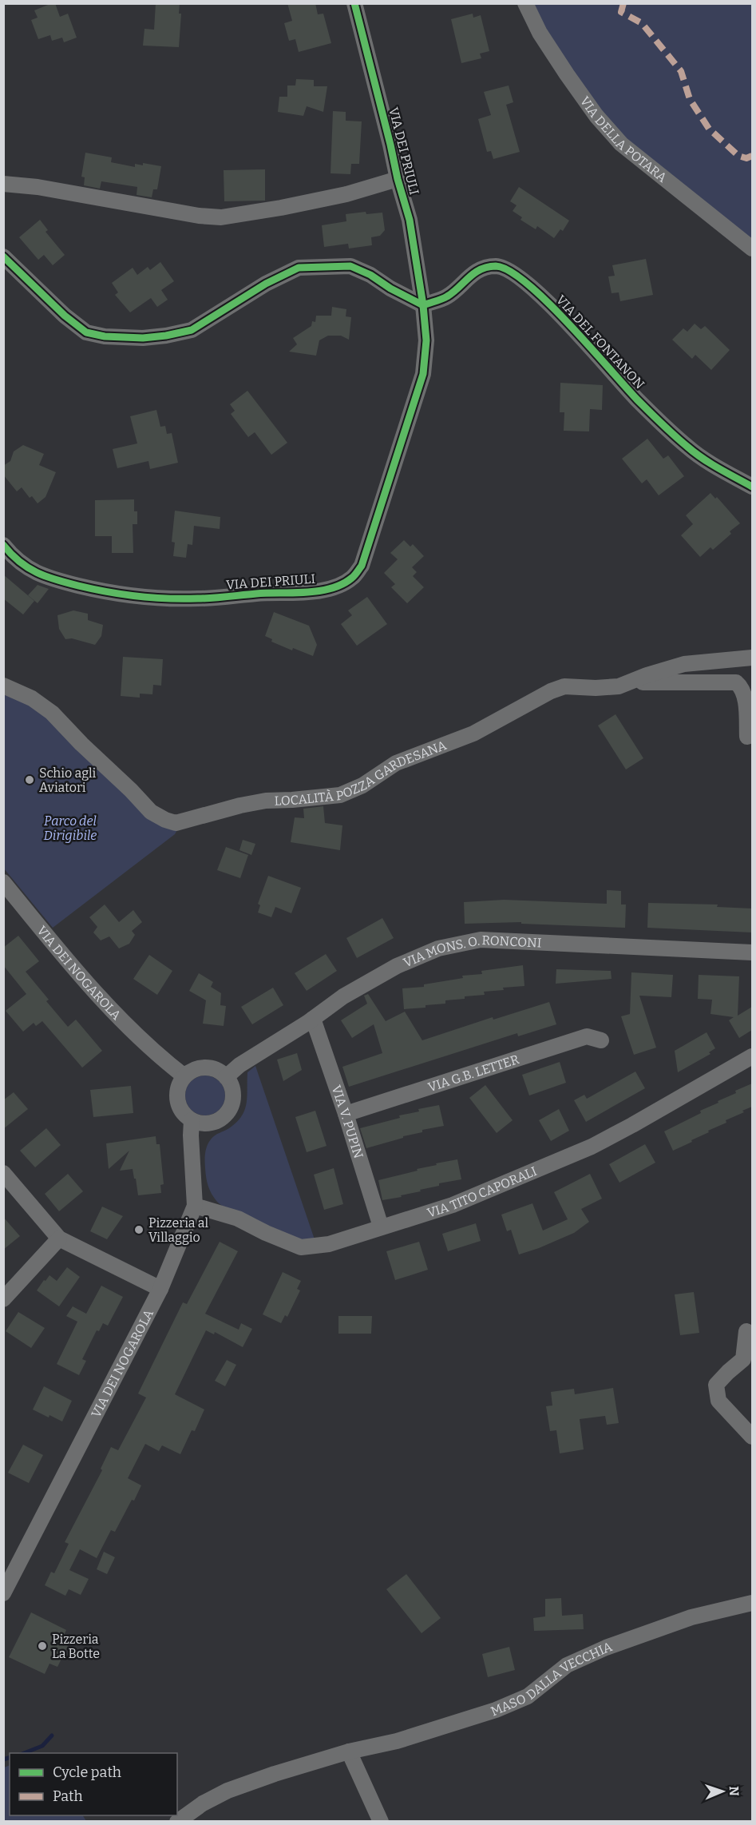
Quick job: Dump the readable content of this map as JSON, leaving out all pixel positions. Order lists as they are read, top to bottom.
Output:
{
  "streets": {
    "street": [
      "VIA DELLA POTARA",
      "VIA DEI PRIULI",
      "VIA DEL FONTANON",
      "LOCALITÀ POZZA GARDESANA",
      "VIA MONS. O. RONCONI",
      "VIA DEI NOGAROLA",
      "VIA G.B. LETTER",
      "VIA V. PUPIN",
      "VIA TITO CAPORALI",
      "MASO DALLA VECCHIA"
    ]
  },
  "crossings": [
    ["VIA DEI PRIULI", "VIA DEL FONTANON"],
    ["VIA MONS. O. RONCONI", "VIA DEI NOGAROLA"],
    ["VIA MONS. O. RONCONI", "VIA V. PUPIN"],
    ["VIA DEI NOGAROLA", "VIA TITO CAPORALI"],
    ["VIA G.B. LETTER", "VIA V. PUPIN"],
    ["VIA V. PUPIN", "VIA TITO CAPORALI"]
  ],
  "parks": ["Parco del Dirigibile"],
  "places": ["Schio agli Aviatori", "Pizzeria al Villaggio", "Pizzeria La Botte"],
  "legend": ["Cycle path", "Path"],
  "north": "right"
}
